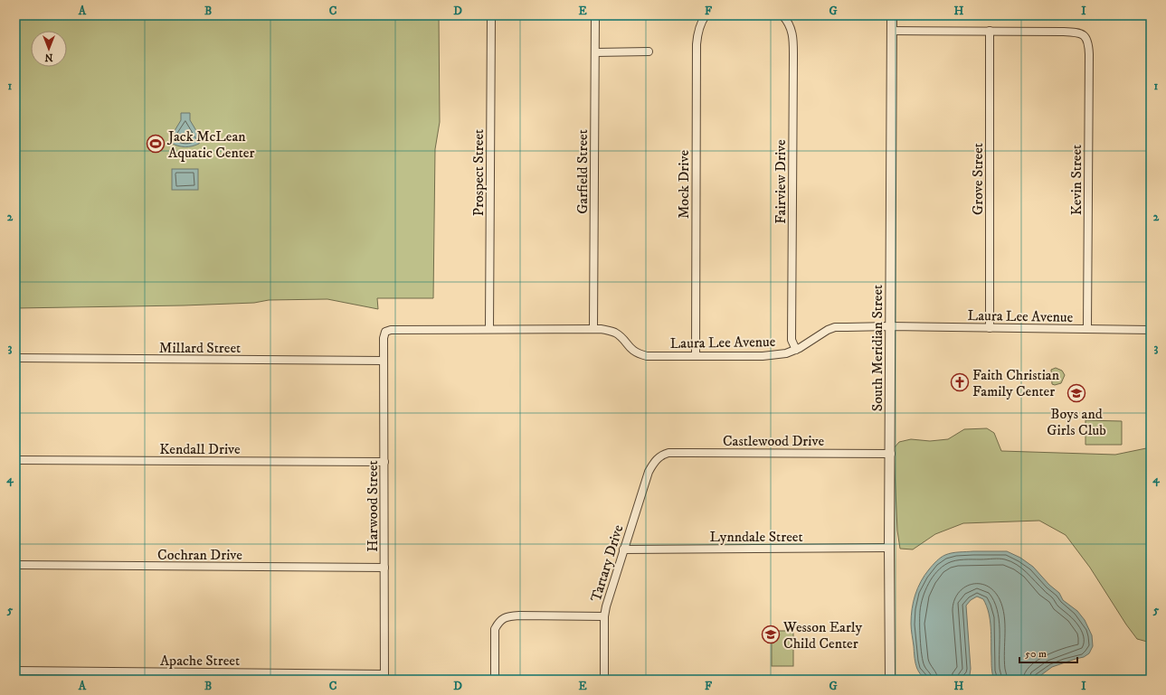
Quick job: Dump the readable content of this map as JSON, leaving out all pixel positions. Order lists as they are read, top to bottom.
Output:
{
  "streets": {
    "street": [
      "Garfield Street",
      "Prospect Street",
      "Grove Street",
      "Kevin Street",
      "Fairview Drive",
      "Mock Drive",
      "Laura Lee Avenue",
      "Millard Street",
      "South Meridian Street",
      "Castlewood Drive",
      "Kendall Drive",
      "Harwood Street",
      "Lynndale Street",
      "Cochran Drive",
      "Tartary Drive",
      "Apache Street"
    ]
  },
  "crossings": [
    ["Garfield Street", "Laura Lee Avenue"],
    ["Prospect Street", "Laura Lee Avenue"],
    ["Grove Street", "Kevin Street"],
    ["Grove Street", "Laura Lee Avenue"],
    ["Kevin Street", "Laura Lee Avenue"],
    ["Fairview Drive", "Laura Lee Avenue"],
    ["Mock Drive", "Laura Lee Avenue"],
    ["Laura Lee Avenue", "South Meridian Street"],
    ["Laura Lee Avenue", "Harwood Street"],
    ["Millard Street", "Harwood Street"],
    ["South Meridian Street", "Castlewood Drive"],
    ["South Meridian Street", "Lynndale Street"],
    ["Castlewood Drive", "Tartary Drive"],
    ["Kendall Drive", "Harwood Street"],
    ["Harwood Street", "Cochran Drive"],
    ["Harwood Street", "Apache Street"],
    ["Lynndale Street", "Tartary Drive"]
  ],
  "places": {
    "sports": ["Jack McLean Aquatic Center"],
    "church": ["Faith Christian Family Center"],
    "school or university": ["Boys and Girls Club", "Wesson Early Child Center"]
  },
  "scale_bar": "50 m",
  "north": "bottom",
  "grid": {
    "columns": [
      "A",
      "B",
      "C",
      "D",
      "E",
      "F",
      "G",
      "H",
      "I"
    ],
    "rows": [
      "1",
      "2",
      "3",
      "4",
      "5"
    ]
  }
}
